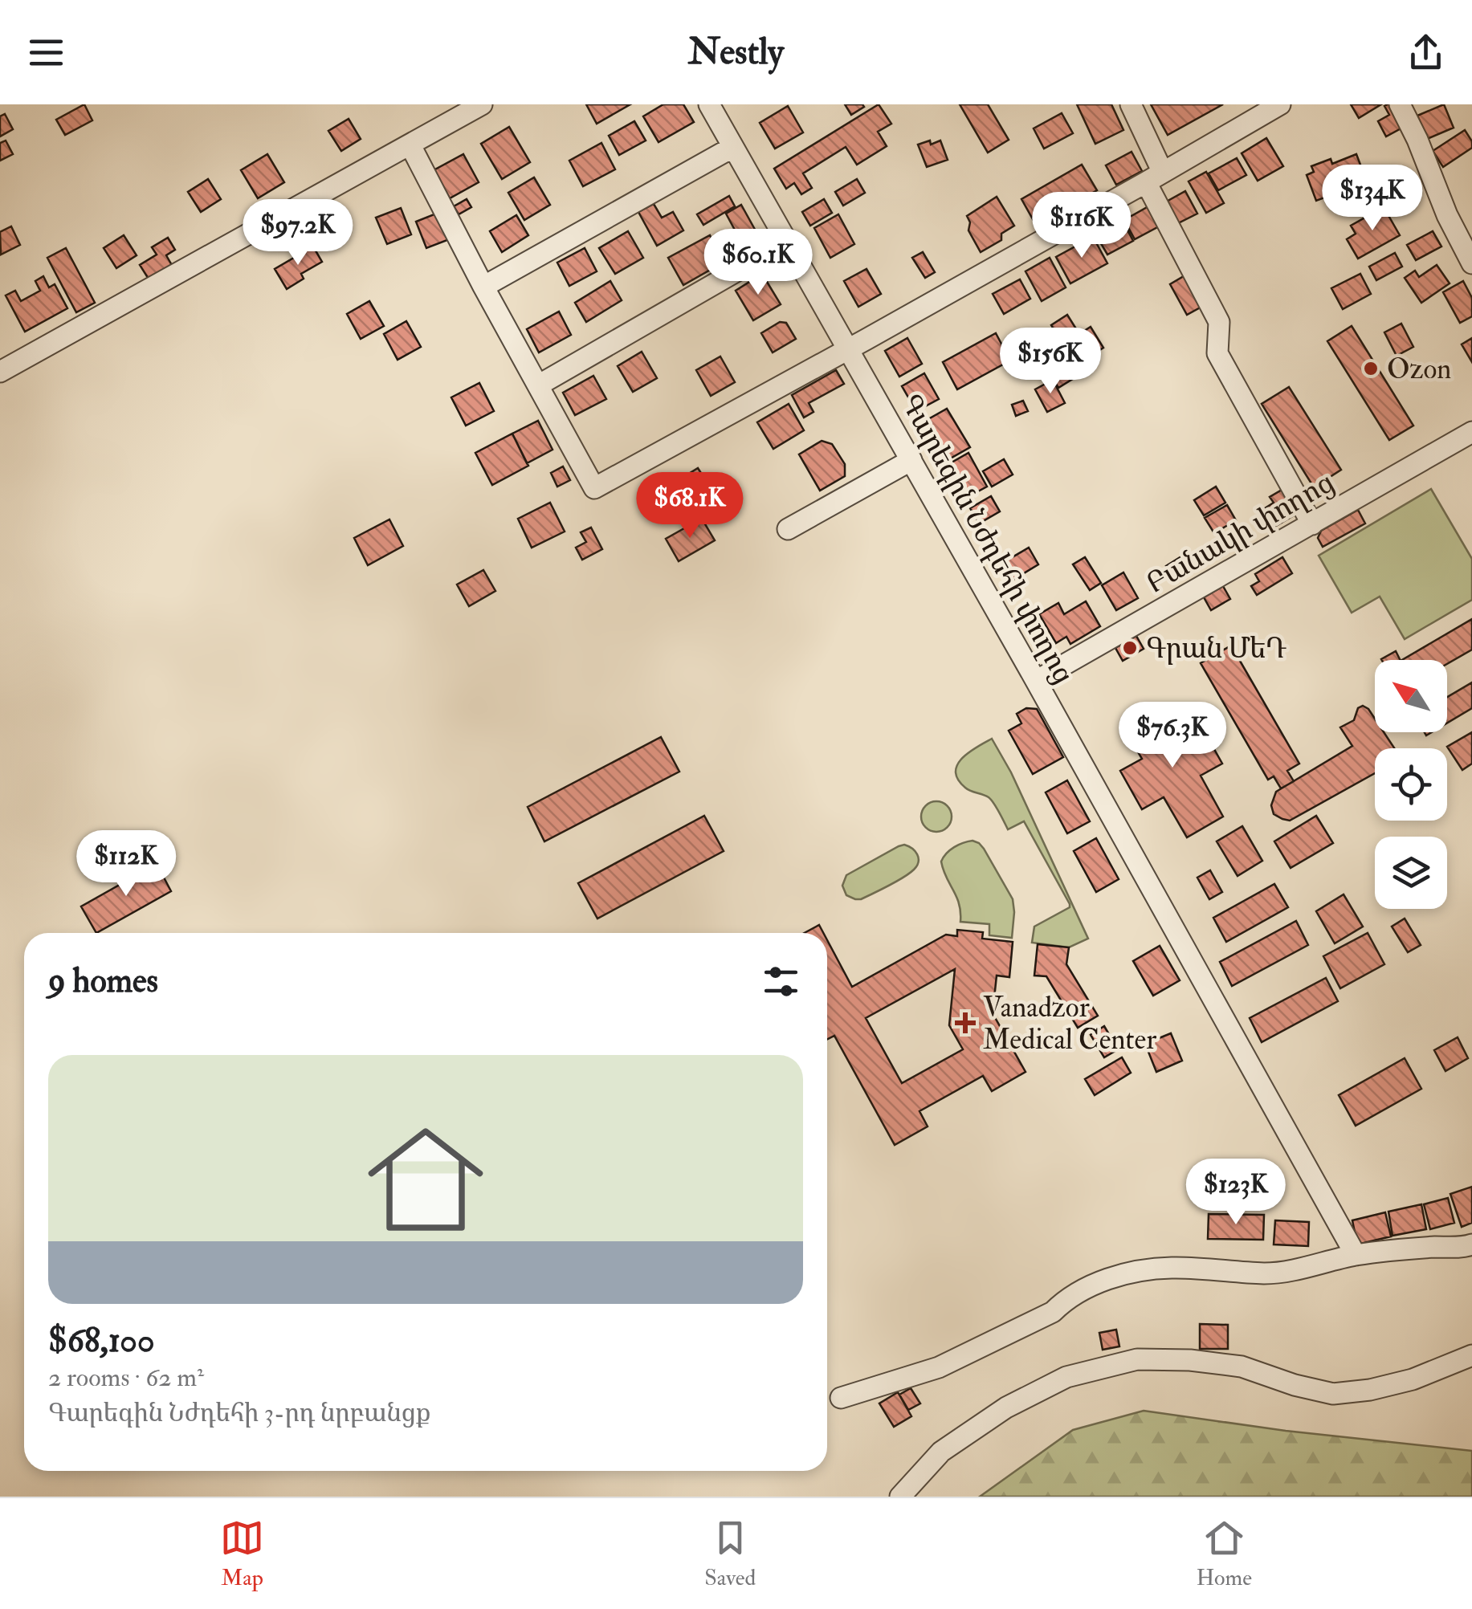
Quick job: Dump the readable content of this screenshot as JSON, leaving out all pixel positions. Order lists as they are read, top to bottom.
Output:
{
  "streets": {
    "street": ["Բանակի փողոց", "Գարեգին Նժդեհի փողոց"]
  },
  "crossings": [
    ["Բանակի փողոց", "Գարեգին Նժդեհի փողոց"]
  ],
  "places": {
    "other": ["Ozon", "Գրան ՄեԴ"],
    "health": ["Vanadzor Medical Center"]
  },
  "north": "top left",
  "page": {
    "header": "Nestly",
    "price": [
      "$134K",
      "$116K",
      "$97.2K",
      "$60.1K",
      "$156K",
      "$68.1K",
      "$76.3K",
      "$112K",
      "$123K"
    ],
    "heading": "9 homes",
    "list": [
      {
        "name": "$68,100",
        "note": "2 rooms · 62 m² · Գարեգին Նժդեհի 3-րդ նրբանցք"
      }
    ],
    "tabs": ["Map", "Saved", "Home"]
  }
}
